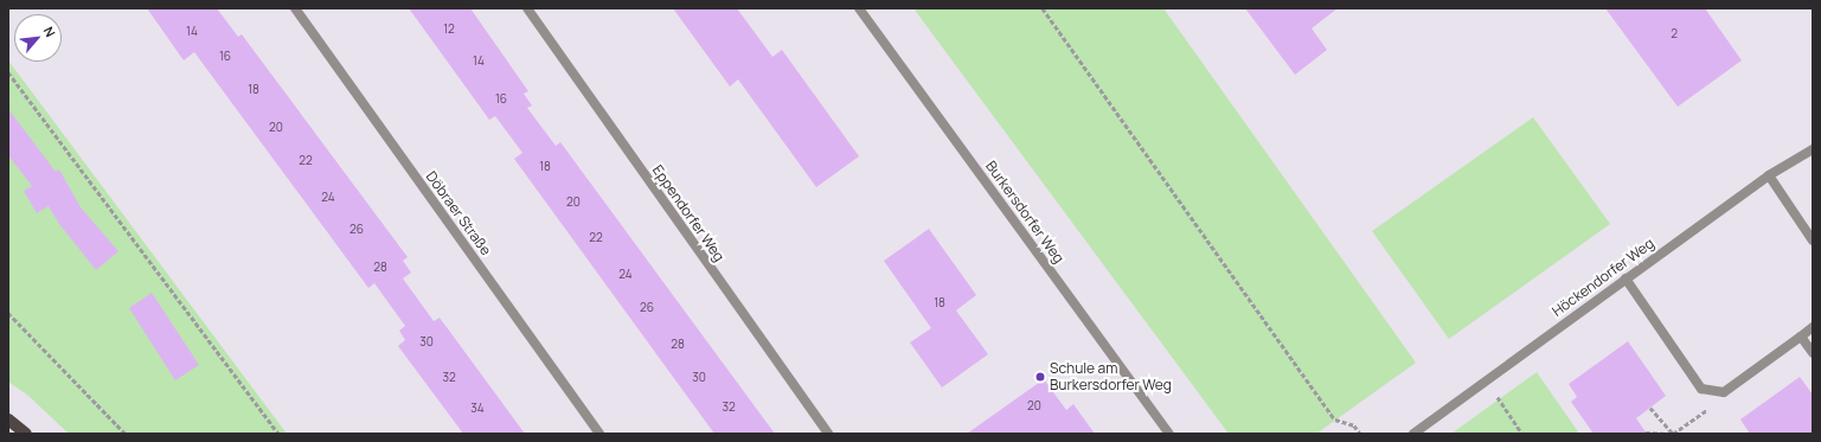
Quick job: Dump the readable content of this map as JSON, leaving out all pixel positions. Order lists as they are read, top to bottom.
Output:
{
  "streets": {
    "street": [
      "Burkersdorfer Weg",
      "Döbraer Straße",
      "Eppendorfer Weg",
      "Höckendorfer Weg"
    ]
  },
  "places": ["Schule am Burkersdorfer Weg"],
  "house_numbers": [
    "12",
    "14",
    "2",
    "16",
    "14",
    "18",
    "16",
    "20",
    "22",
    "18",
    "24",
    "20",
    "26",
    "22",
    "28",
    "24",
    "18",
    "26",
    "30",
    "28",
    "32",
    "30",
    "20",
    "32",
    "34"
  ],
  "north": "top right"
}
